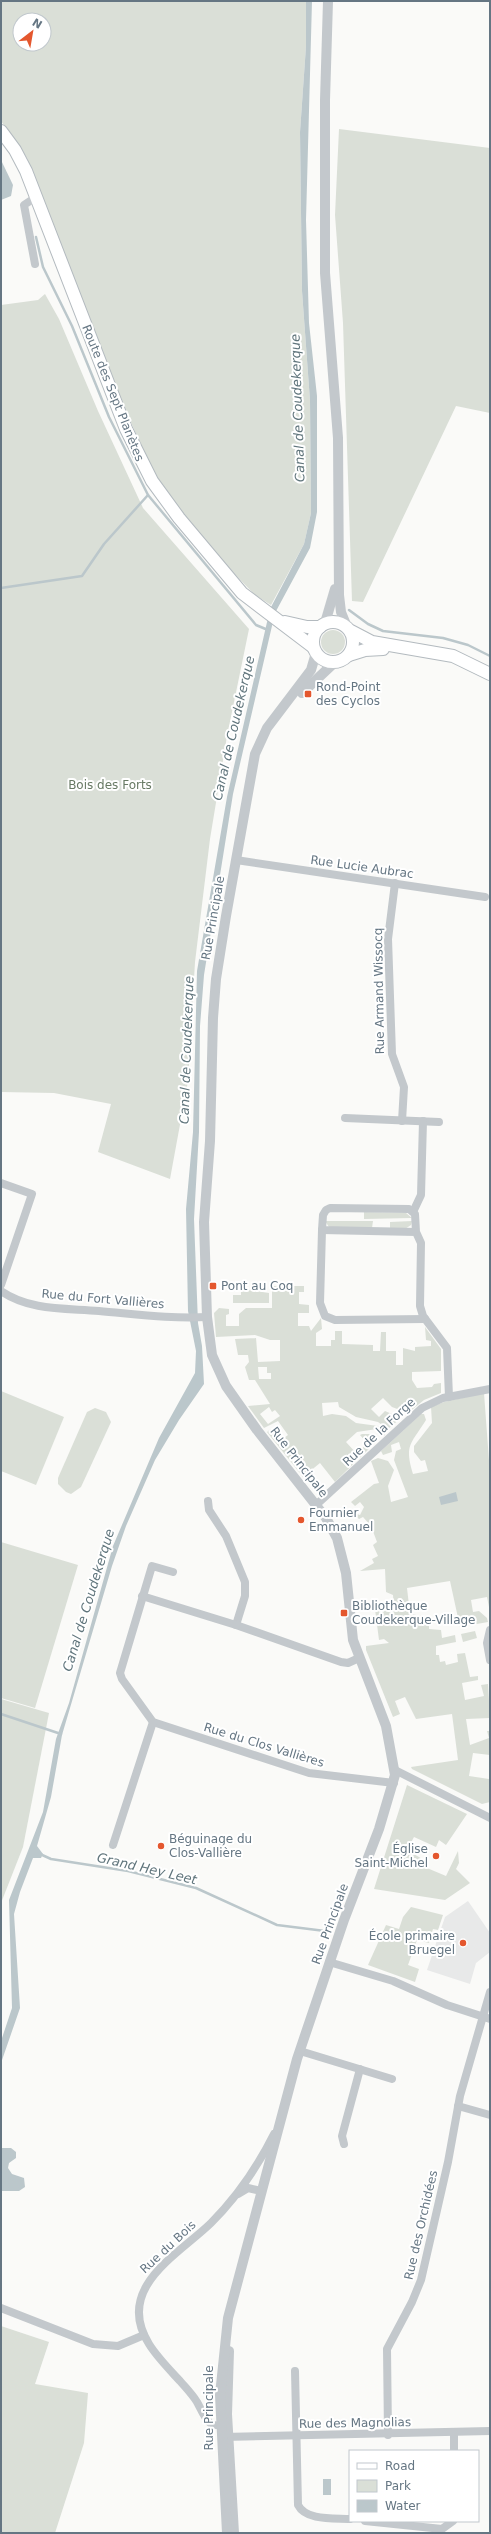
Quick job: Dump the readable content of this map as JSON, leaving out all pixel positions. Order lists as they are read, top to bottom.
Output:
{
  "streets": {
    "main road": ["Route des Sept Planètes"],
    "street": [
      "Rue Lucie Aubrac",
      "Rue Principale",
      "Rue Armand Wissocq",
      "Rue du Fort Vallières",
      "Rue de la Forge",
      "Rue du Clos Vallières",
      "Rue des Orchidées",
      "Rue du Bois",
      "Rue des Magnolias"
    ]
  },
  "crossings": [
    ["Route des Sept Planètes", "Rue Principale"],
    ["Rue Lucie Aubrac", "Rue Principale"],
    ["Rue Lucie Aubrac", "Rue Armand Wissocq"],
    ["Rue Principale", "Rue du Fort Vallières"],
    ["Rue Principale", "Rue de la Forge"],
    ["Rue Principale", "Rue du Clos Vallières"],
    ["Rue Principale", "Rue du Bois"],
    ["Rue Principale", "Rue des Magnolias"],
    ["Rue des Orchidées", "Rue des Magnolias"]
  ],
  "water": ["Canal de Coudekerque", "Grand Hey Leet"],
  "parks": ["Bois des Forts"],
  "places": {
    "transit": ["Rond-Point des Cyclos", "Pont au Coq", "Bibliothèque Coudekerque-Village"],
    "other": [
      "Fournier Emmanuel",
      "Béguinage du Clos-Vallière",
      "Église Saint-Michel",
      "École primaire Bruegel"
    ]
  },
  "legend": ["Road", "Park", "Water"],
  "north": "top right"
}
